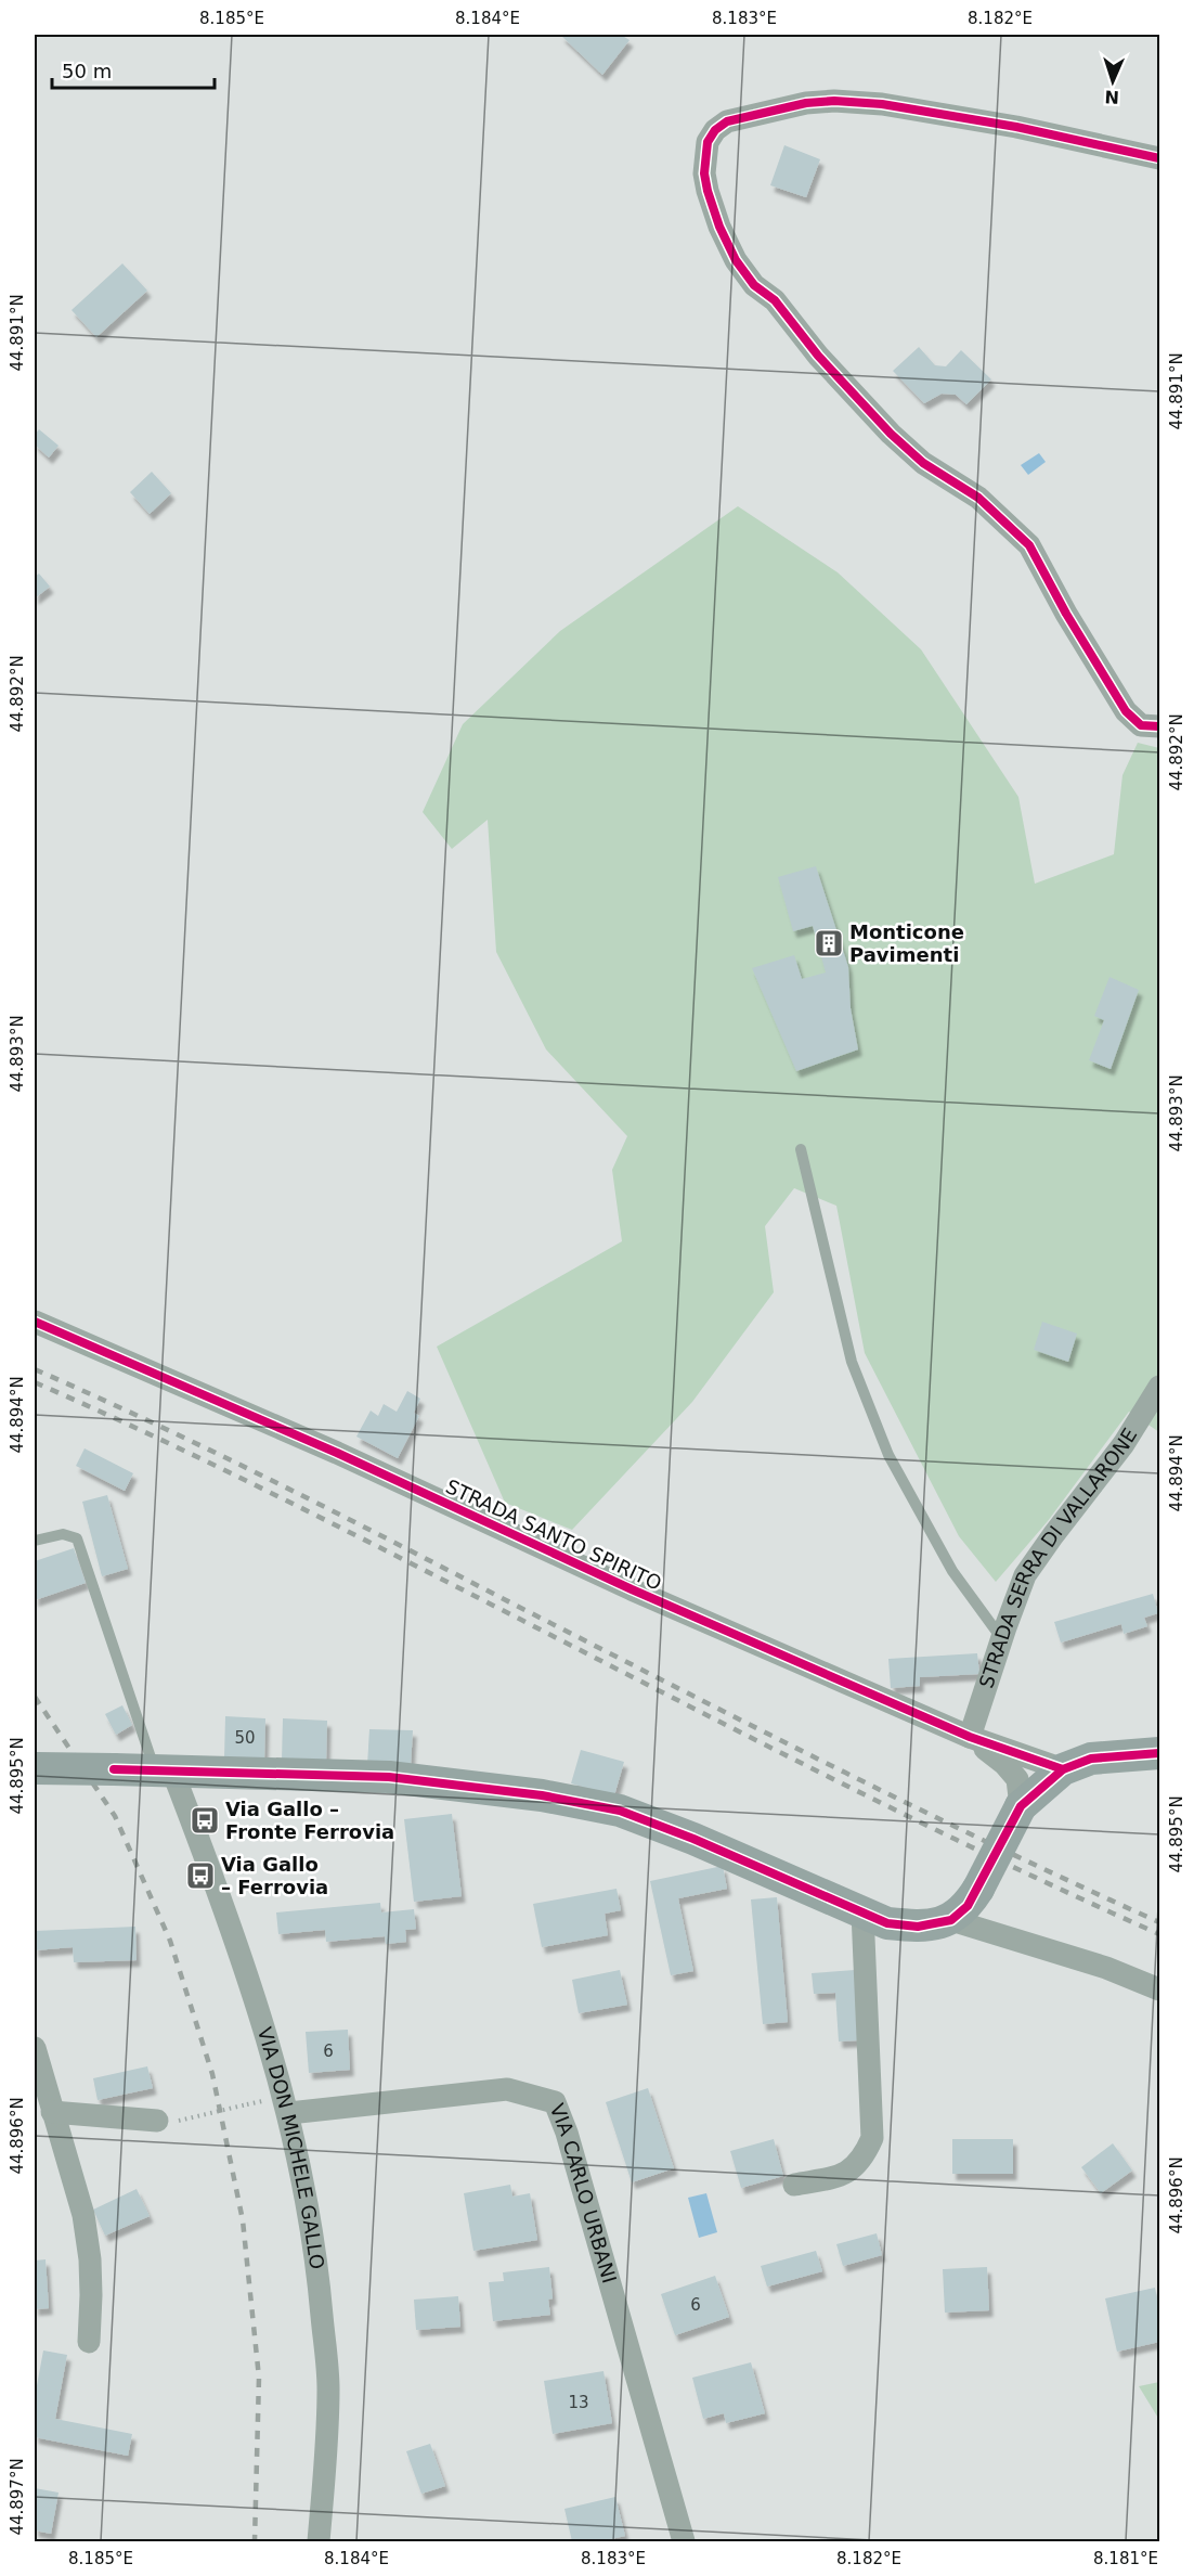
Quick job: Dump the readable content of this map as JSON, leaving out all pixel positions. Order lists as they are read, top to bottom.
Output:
{
  "streets": {
    "street": [
      "STRADA SANTO SPIRITO",
      "STRADA SERRA DI VALLARONE",
      "VIA DON MICHELE GALLO",
      "VIA CARLO URBANI"
    ]
  },
  "crossings": [
    ["STRADA SANTO SPIRITO", "STRADA SERRA DI VALLARONE"],
    ["VIA DON MICHELE GALLO", "VIA CARLO URBANI"]
  ],
  "places": {
    "building": ["Monticone Pavimenti"],
    "bus stop": ["Via Gallo – Fronte Ferrovia", "Via Gallo – Ferrovia"]
  },
  "house_numbers": [
    "50",
    "6",
    "6",
    "13"
  ],
  "scale_bar": "50 m",
  "north": "bottom",
  "coordinates": [
    "8.185°E",
    "8.184°E",
    "8.183°E",
    "8.182°E",
    "44.891°N",
    "44.892°N",
    "44.893°N",
    "44.894°N",
    "44.895°N",
    "44.896°N",
    "44.897°N",
    "8.181°E"
  ]
}
